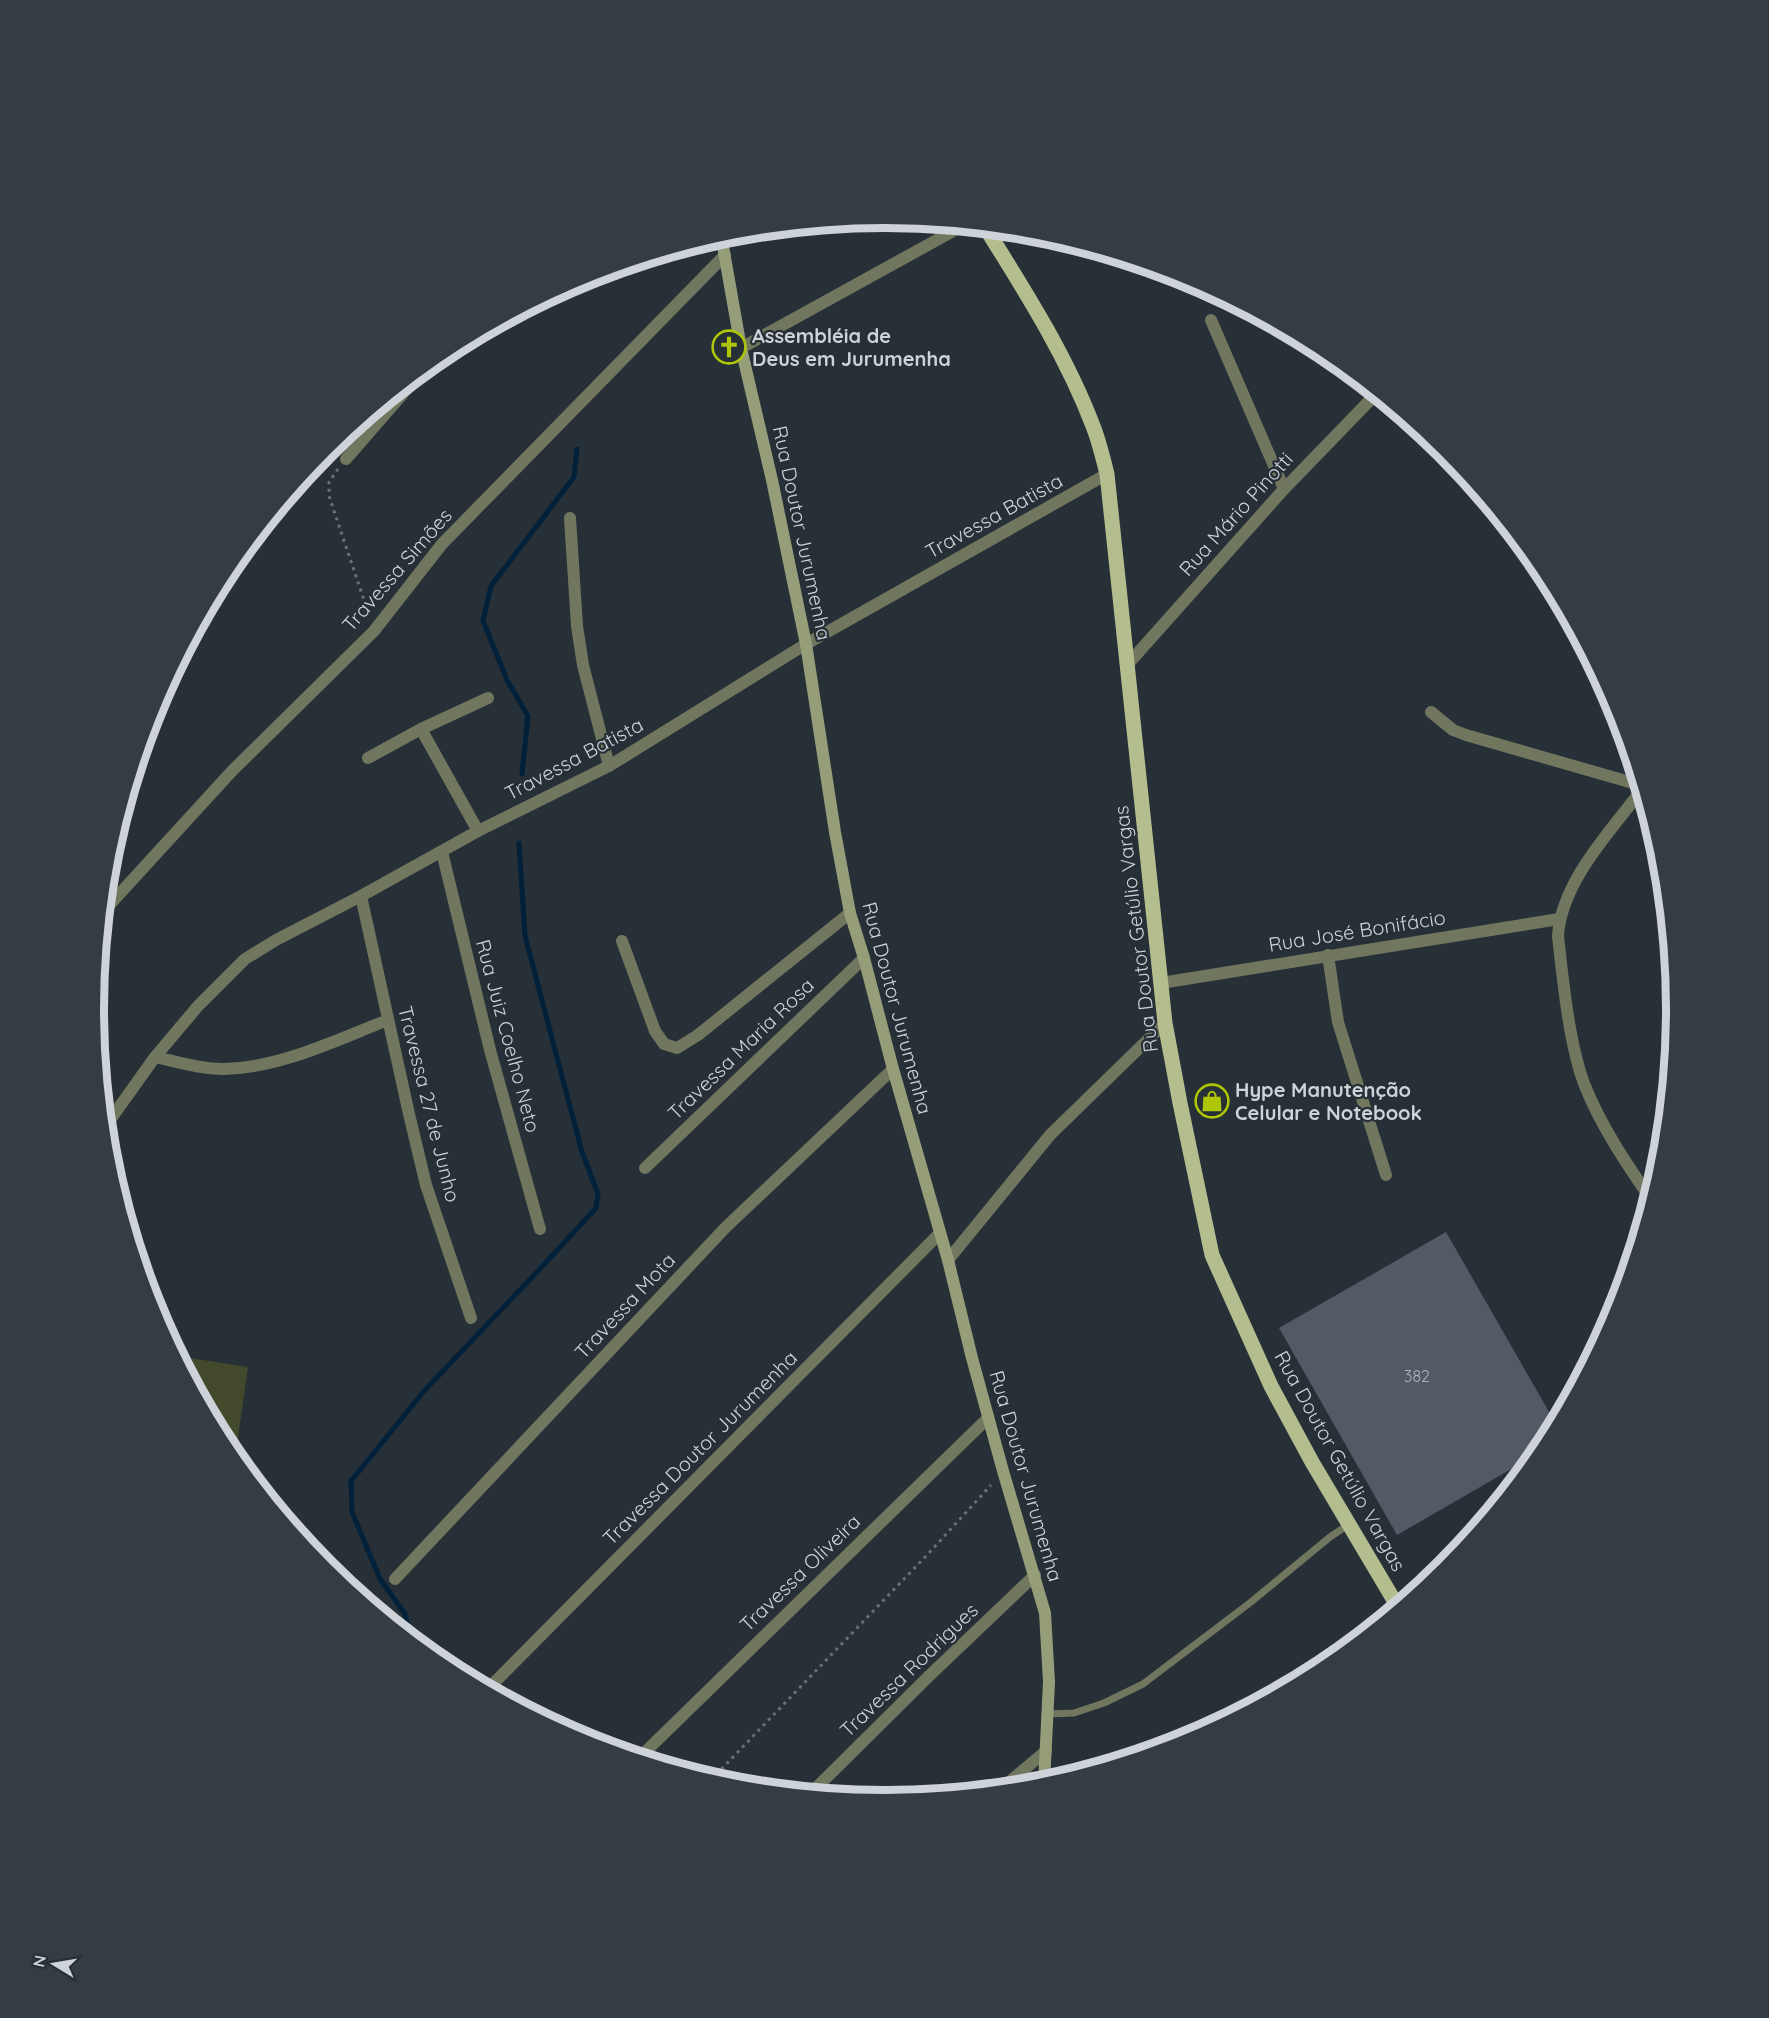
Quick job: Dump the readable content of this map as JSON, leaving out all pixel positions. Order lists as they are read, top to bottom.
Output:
{
  "streets": {
    "main road": ["Rua Doutor Jurumenha", "Rua Doutor Getúlio Vargas"],
    "street": [
      "Rua Mário Pinotti",
      "Travessa Batista",
      "Travessa Simões",
      "Rua José Bonifácio",
      "Rua Juiz Coelho Neto",
      "Travessa Maria Rosa",
      "Travessa 27 de Junho",
      "Travessa Mota",
      "Travessa Doutor Jurumenha",
      "Travessa Oliveira",
      "Travessa Rodrigues"
    ]
  },
  "crossings": [
    ["Rua Mário Pinotti", "Rua Doutor Getúlio Vargas"],
    ["Travessa Batista", "Rua Doutor Jurumenha"],
    ["Travessa Batista", "Rua Doutor Getúlio Vargas"],
    ["Travessa Batista", "Rua Juiz Coelho Neto"],
    ["Travessa Batista", "Travessa 27 de Junho"],
    ["Rua Doutor Jurumenha", "Travessa Simões"],
    ["Rua Doutor Jurumenha", "Travessa Maria Rosa"],
    ["Rua Doutor Jurumenha", "Travessa Mota"],
    ["Rua Doutor Jurumenha", "Travessa Doutor Jurumenha"],
    ["Rua Doutor Jurumenha", "Travessa Oliveira"],
    ["Rua Doutor Jurumenha", "Travessa Rodrigues"],
    ["Rua Doutor Getúlio Vargas", "Rua José Bonifácio"]
  ],
  "places": {
    "church": ["Assembléia de Deus em Jurumenha"],
    "shop": ["Hype Manutenção Celular e Notebook"]
  },
  "house_numbers": ["382"],
  "north": "left"
}
